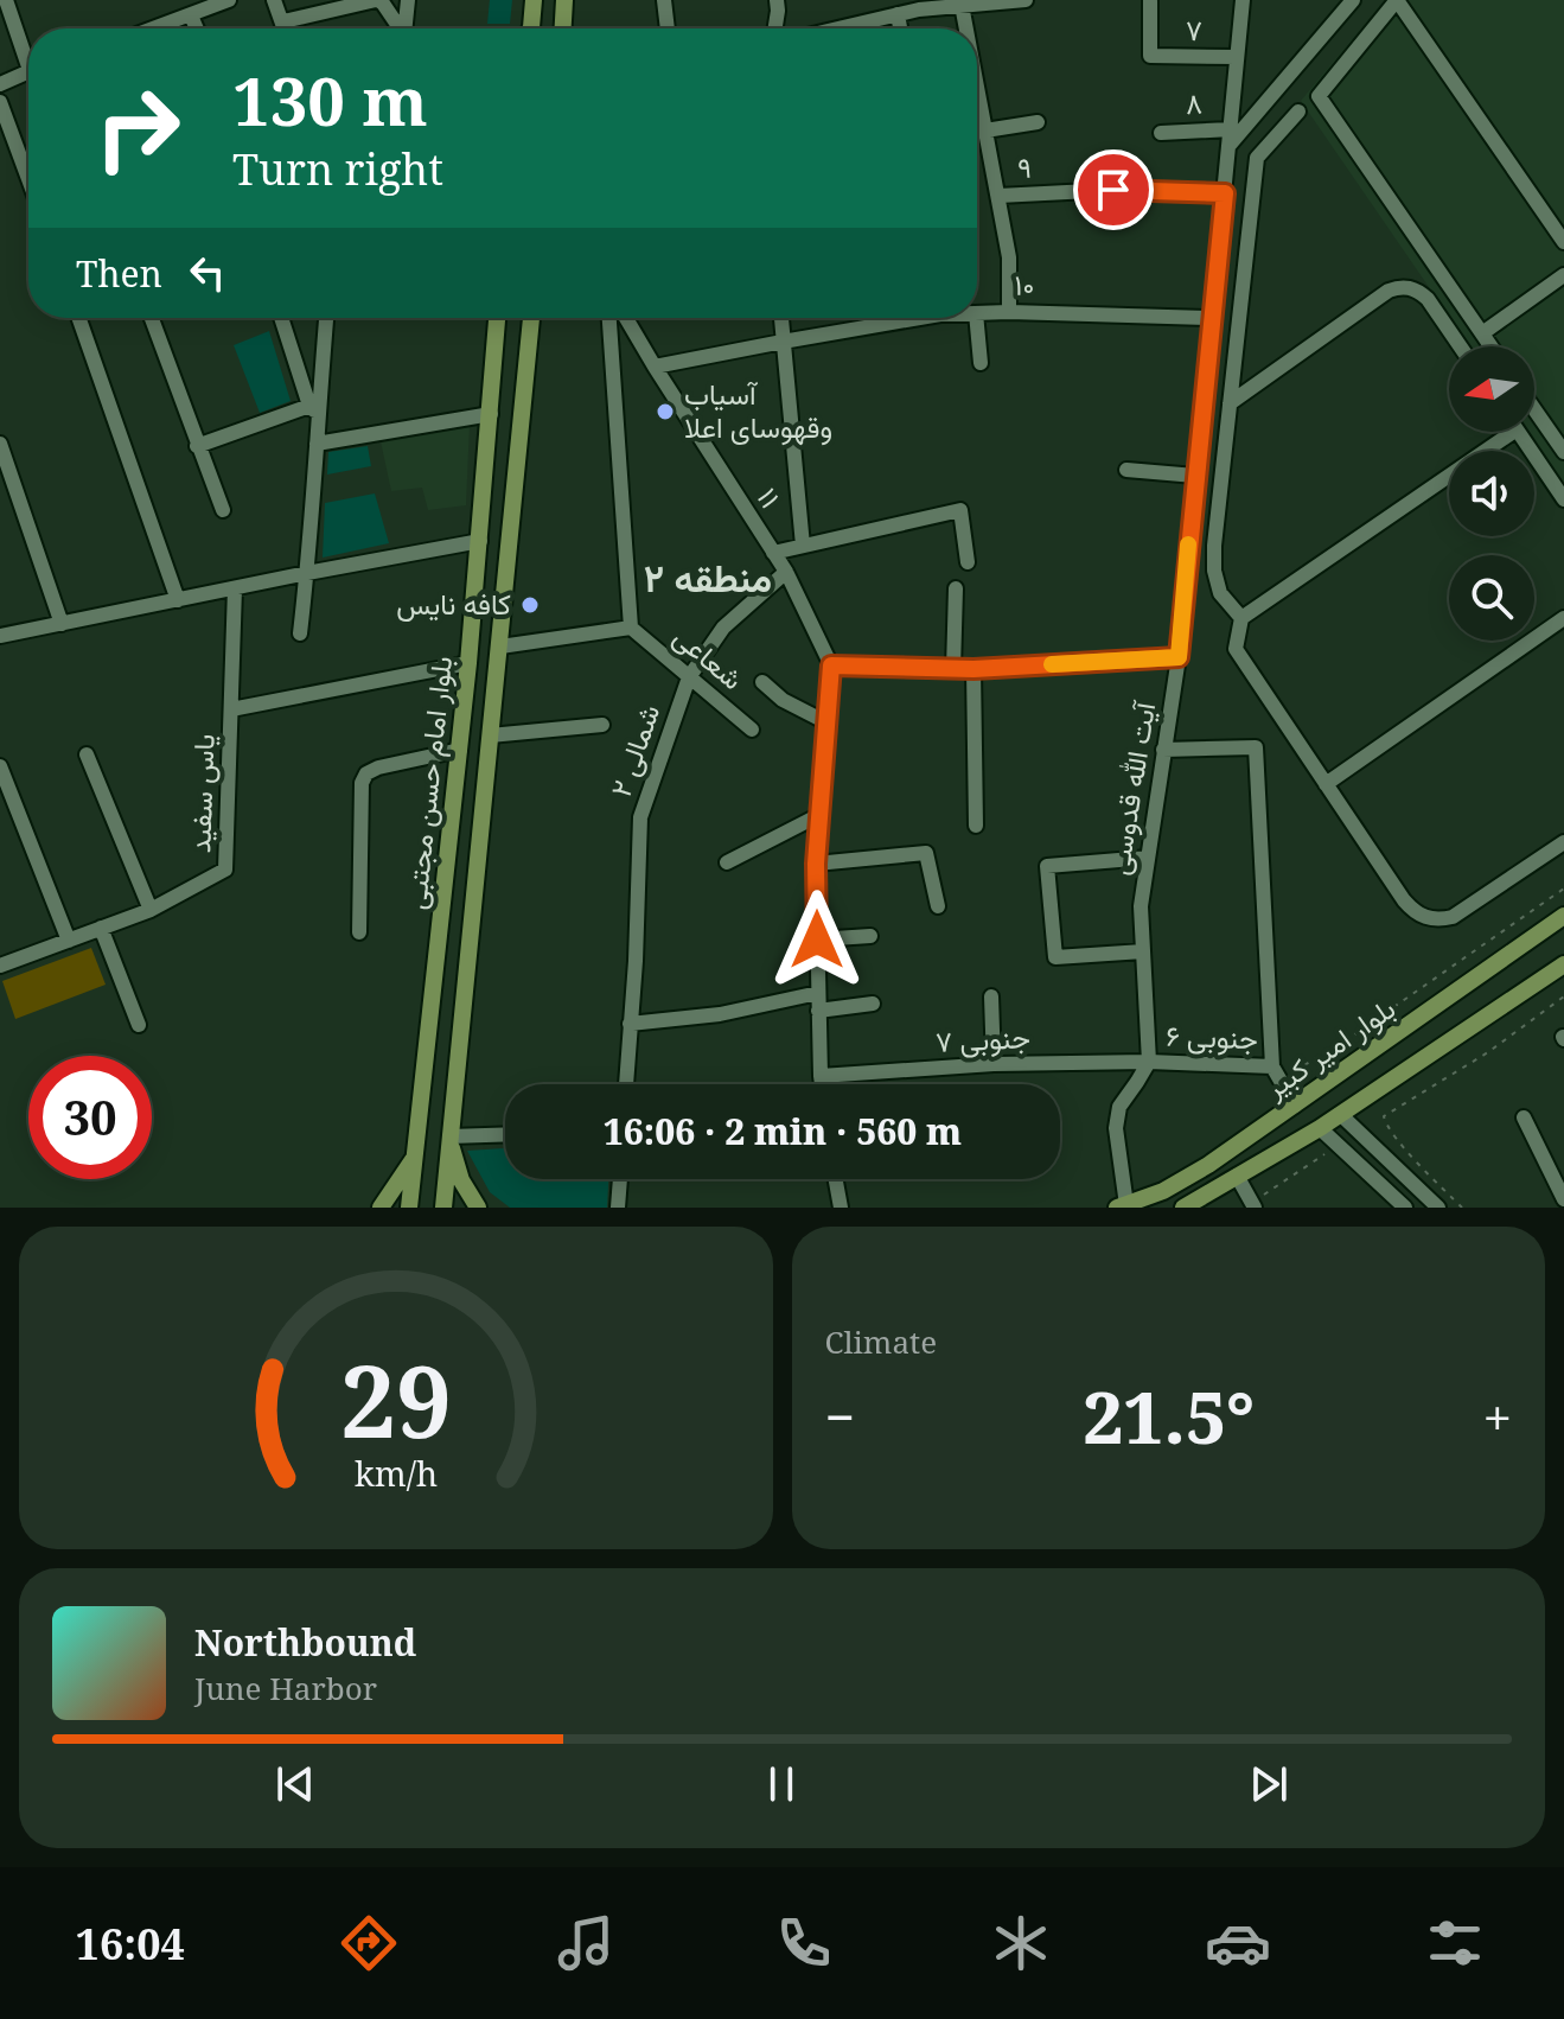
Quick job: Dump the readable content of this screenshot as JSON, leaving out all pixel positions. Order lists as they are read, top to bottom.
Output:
{
  "streets": {
    "main road": ["بلوار امام حسن مجتبی", "بلوار امیر کبیر"],
    "street": [
      "۷",
      "۸",
      "۹",
      "۱۰",
      "۱۱",
      "شعاعی",
      "۲ شمالی",
      "آیت الله قدوسی",
      "یاس سفید",
      "۶ جنوبی",
      "۷ جنوبی"
    ]
  },
  "crossings": [
    ["۷", "آیت الله قدوسی"],
    ["۸", "آیت الله قدوسی"],
    ["۹", "آیت الله قدوسی"],
    ["۱۰", "۱۱"],
    ["۱۰", "آیت الله قدوسی"],
    ["۱۱", "۲ شمالی"],
    ["شعاعی", "۲ شمالی"],
    ["آیت الله قدوسی", "۶ جنوبی"],
    ["آیت الله قدوسی", "۷ جنوبی"],
    ["۶ جنوبی", "۷ جنوبی"]
  ],
  "districts": ["منطقه ۲"],
  "places": ["آسیاب وقهوسای اعلا", "کافه نایس"],
  "north": "left",
  "page": {
    "turn": ["130 m", "Turn right"],
    "then": "Then",
    "limit": "30",
    "trip": "16:06 · 2 min · 560 m",
    "tile": "Climate",
    "heat": ["−", "21.5°", "+"],
    "song": ["Northbound", "June Harbor"],
    "tabs": "16:04",
    "gauge": ["29", "km/h"]
  }
}
